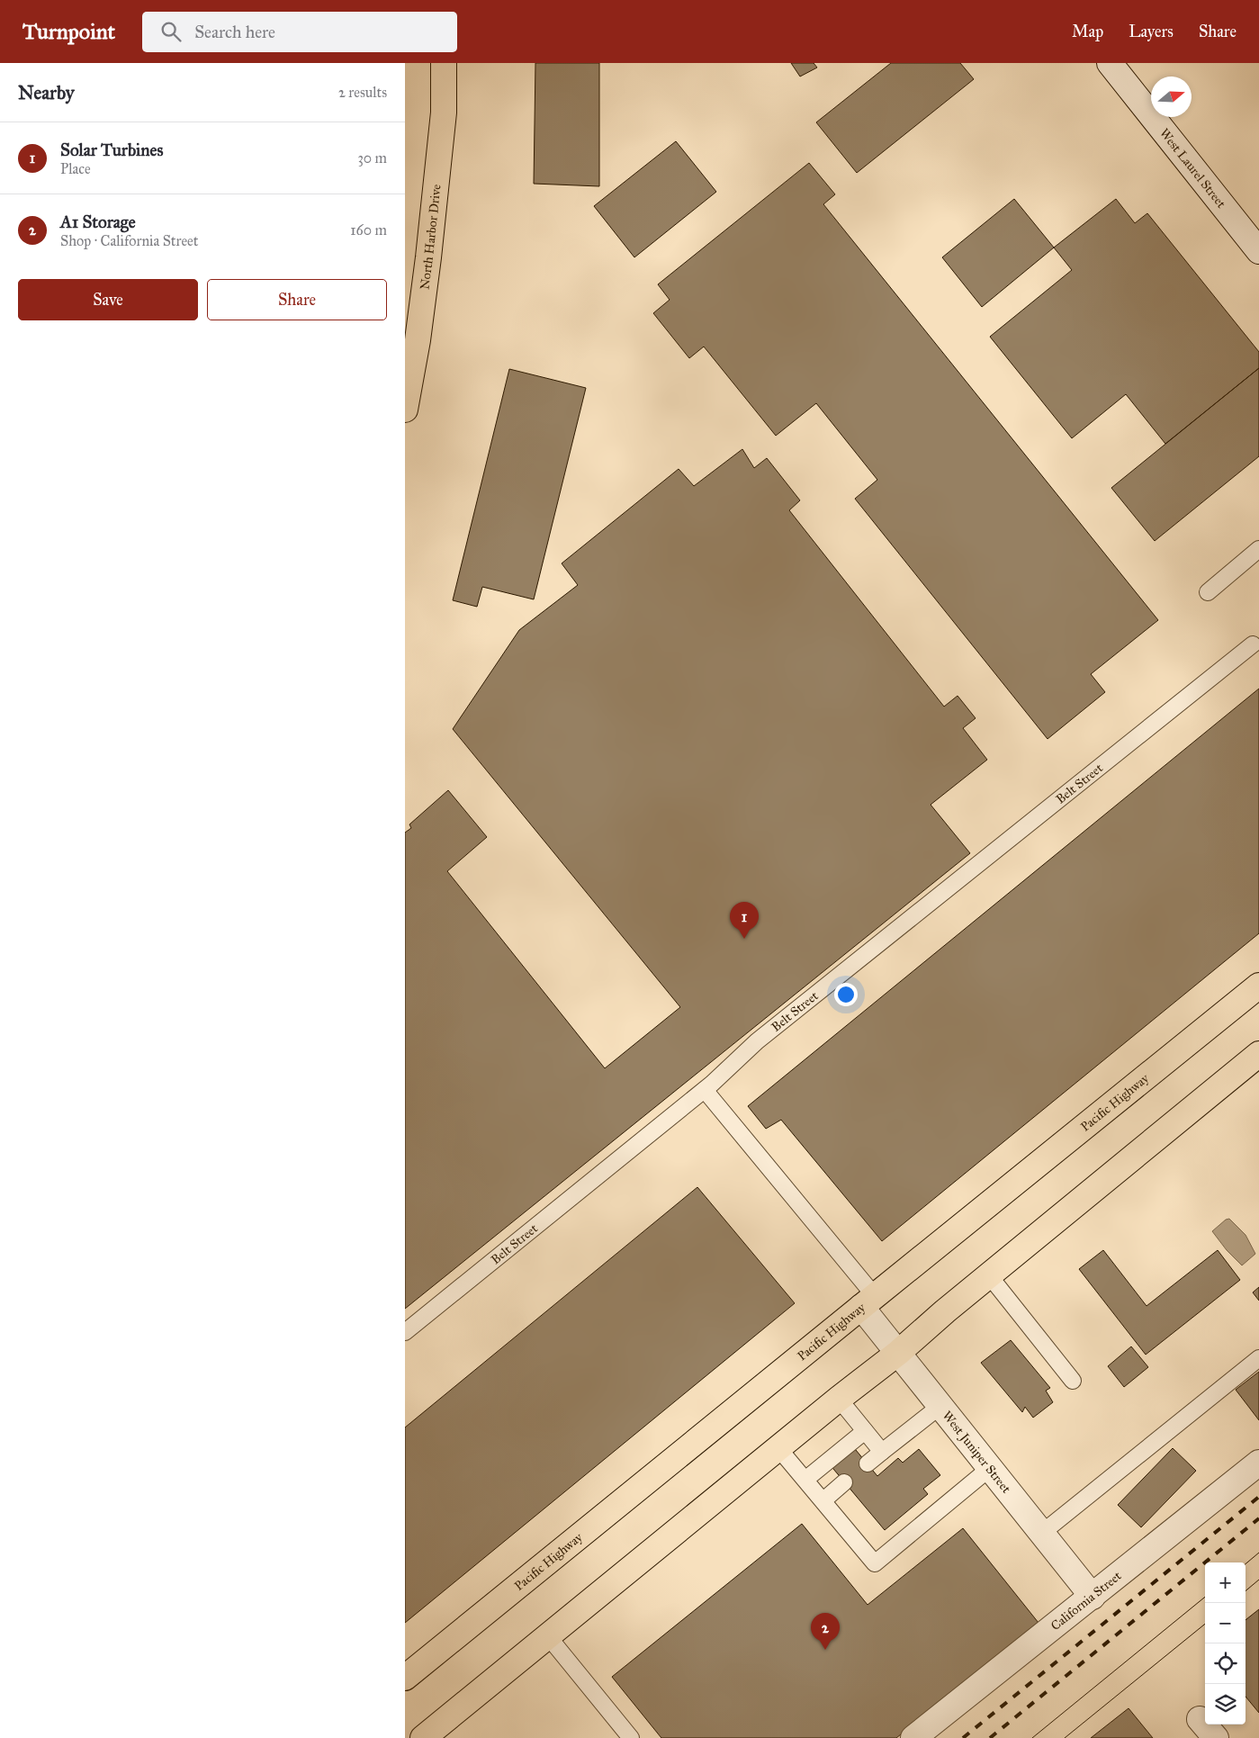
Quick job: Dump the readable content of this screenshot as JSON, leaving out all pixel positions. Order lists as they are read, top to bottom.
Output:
{
  "streets": {
    "main road": ["North Harbor Drive", "Pacific Highway"],
    "street": ["West Laurel Street", "West Juniper Street", "California Street"],
    "lane": ["Belt Street"]
  },
  "crossings": [
    ["Pacific Highway", "West Juniper Street"],
    ["West Juniper Street", "California Street"]
  ],
  "north": "right",
  "page": {
    "header": "Turnpoint",
    "search": "Search here",
    "nav": ["Map", "Layers", "Share"],
    "heading": ["Nearby", "2 results"],
    "list": [
      {
        "mark": "1",
        "name": "Solar Turbines",
        "note": "Place",
        "value": "30 m"
      },
      {
        "mark": "2",
        "name": "A1 Storage",
        "note": "Shop · California Street",
        "value": "160 m"
      }
    ],
    "buttons": ["Save", "Share"],
    "pins": ["1", "2"],
    "map_buttons": ["+", "−"]
  }
}
